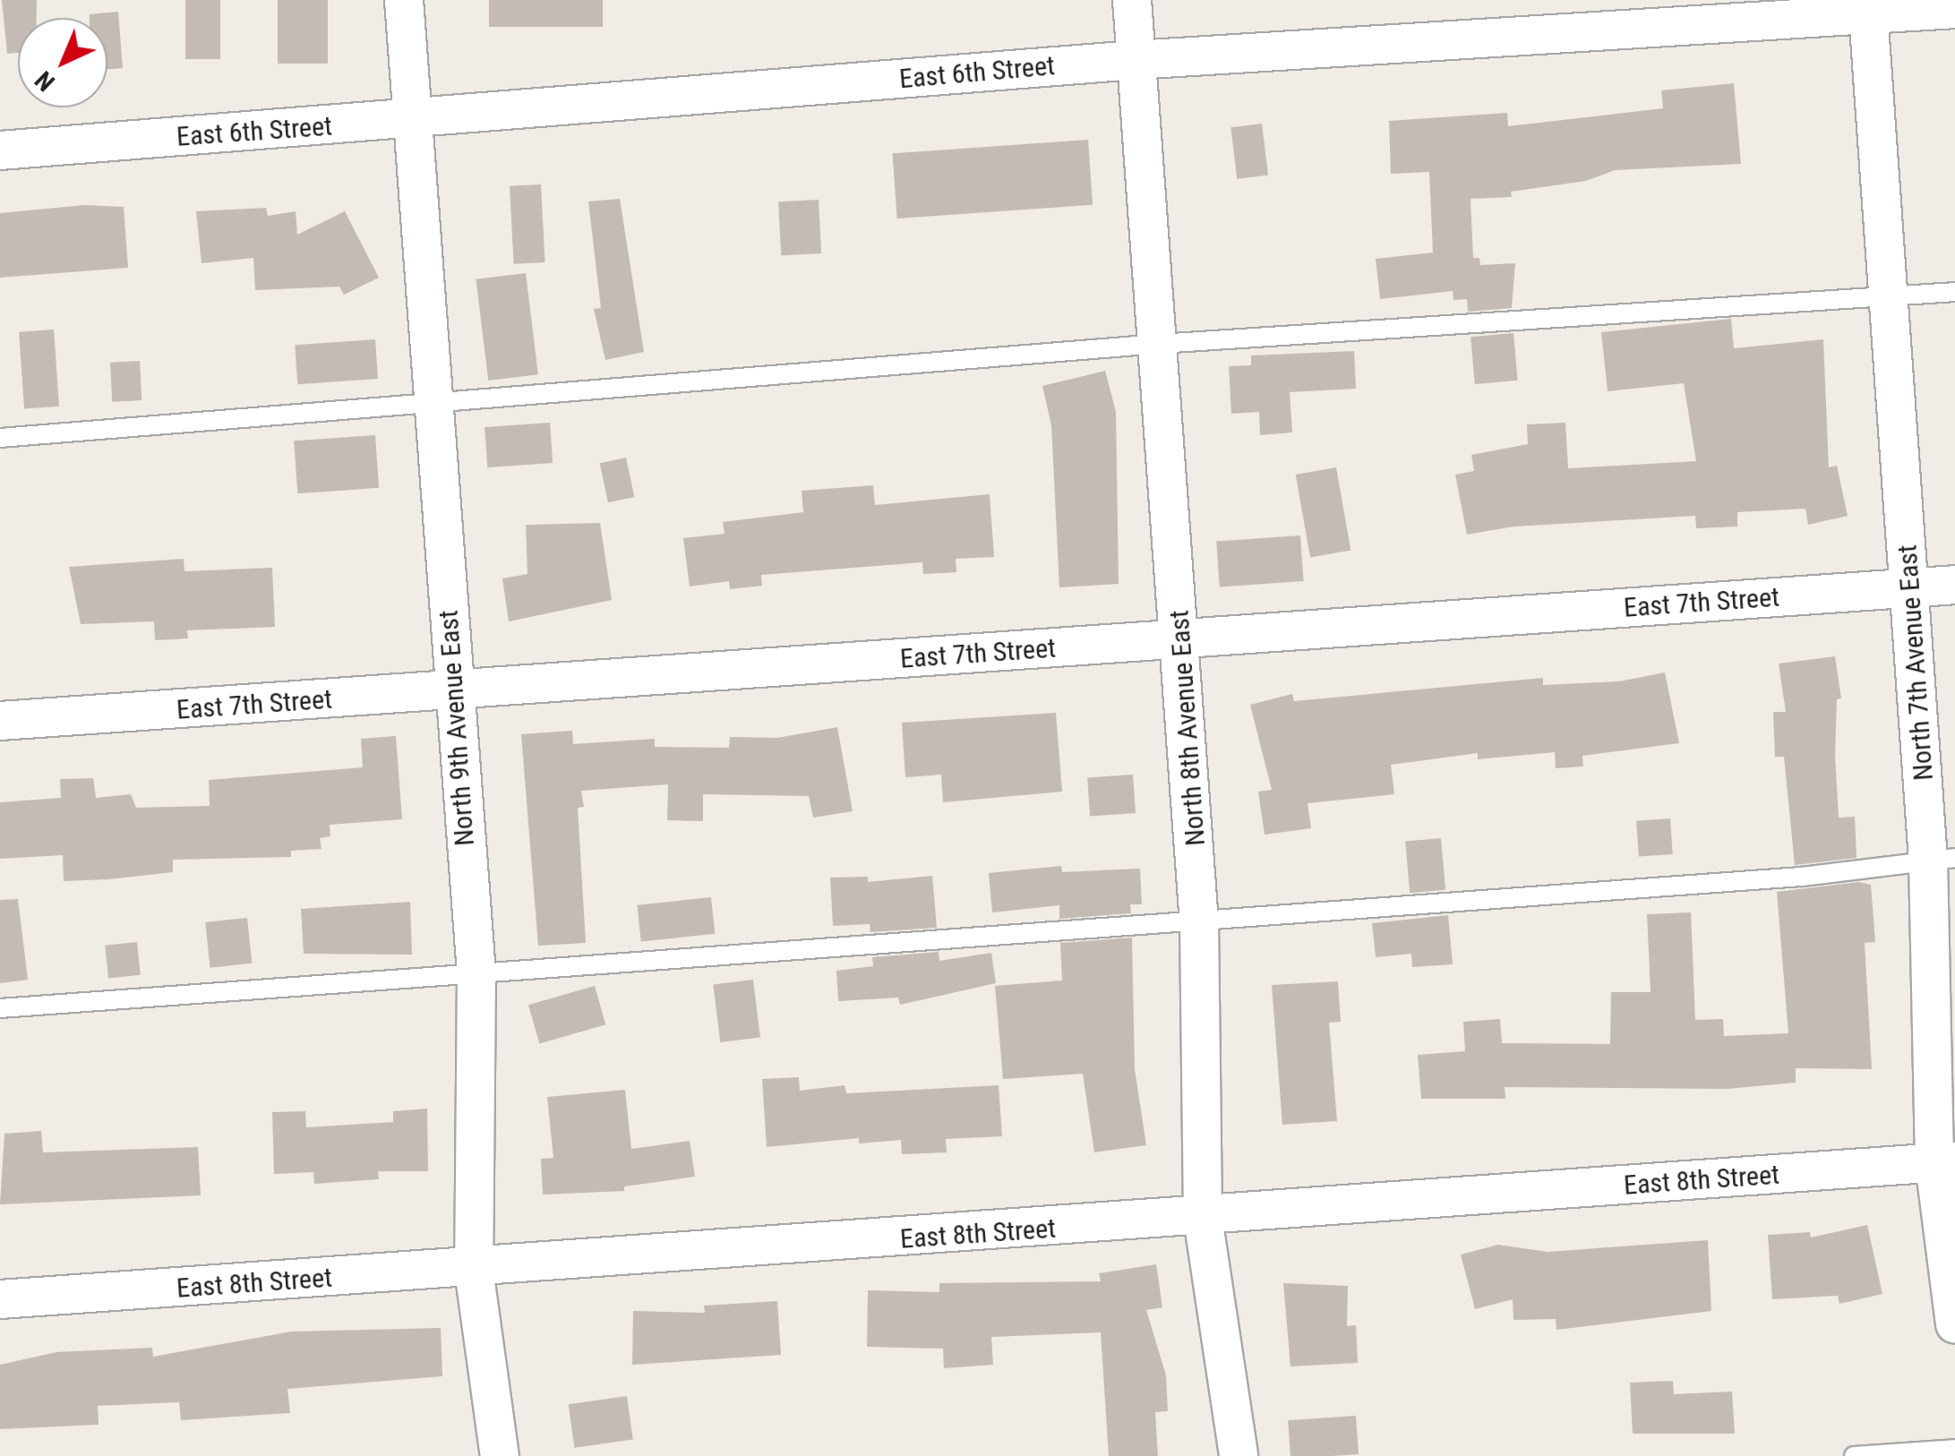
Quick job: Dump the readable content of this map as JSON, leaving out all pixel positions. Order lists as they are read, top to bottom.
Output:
{
  "streets": {
    "street": [
      "East 6th Street",
      "East 7th Street",
      "North 7th Avenue East",
      "North 9th Avenue East",
      "North 8th Avenue East",
      "East 8th Street"
    ]
  },
  "crossings": [
    ["East 6th Street", "North 7th Avenue East"],
    ["East 6th Street", "North 9th Avenue East"],
    ["East 6th Street", "North 8th Avenue East"],
    ["East 7th Street", "North 7th Avenue East"],
    ["East 7th Street", "North 9th Avenue East"],
    ["East 7th Street", "North 8th Avenue East"],
    ["North 7th Avenue East", "East 8th Street"],
    ["North 9th Avenue East", "East 8th Street"],
    ["North 8th Avenue East", "East 8th Street"]
  ],
  "north": "bottom left"
}
